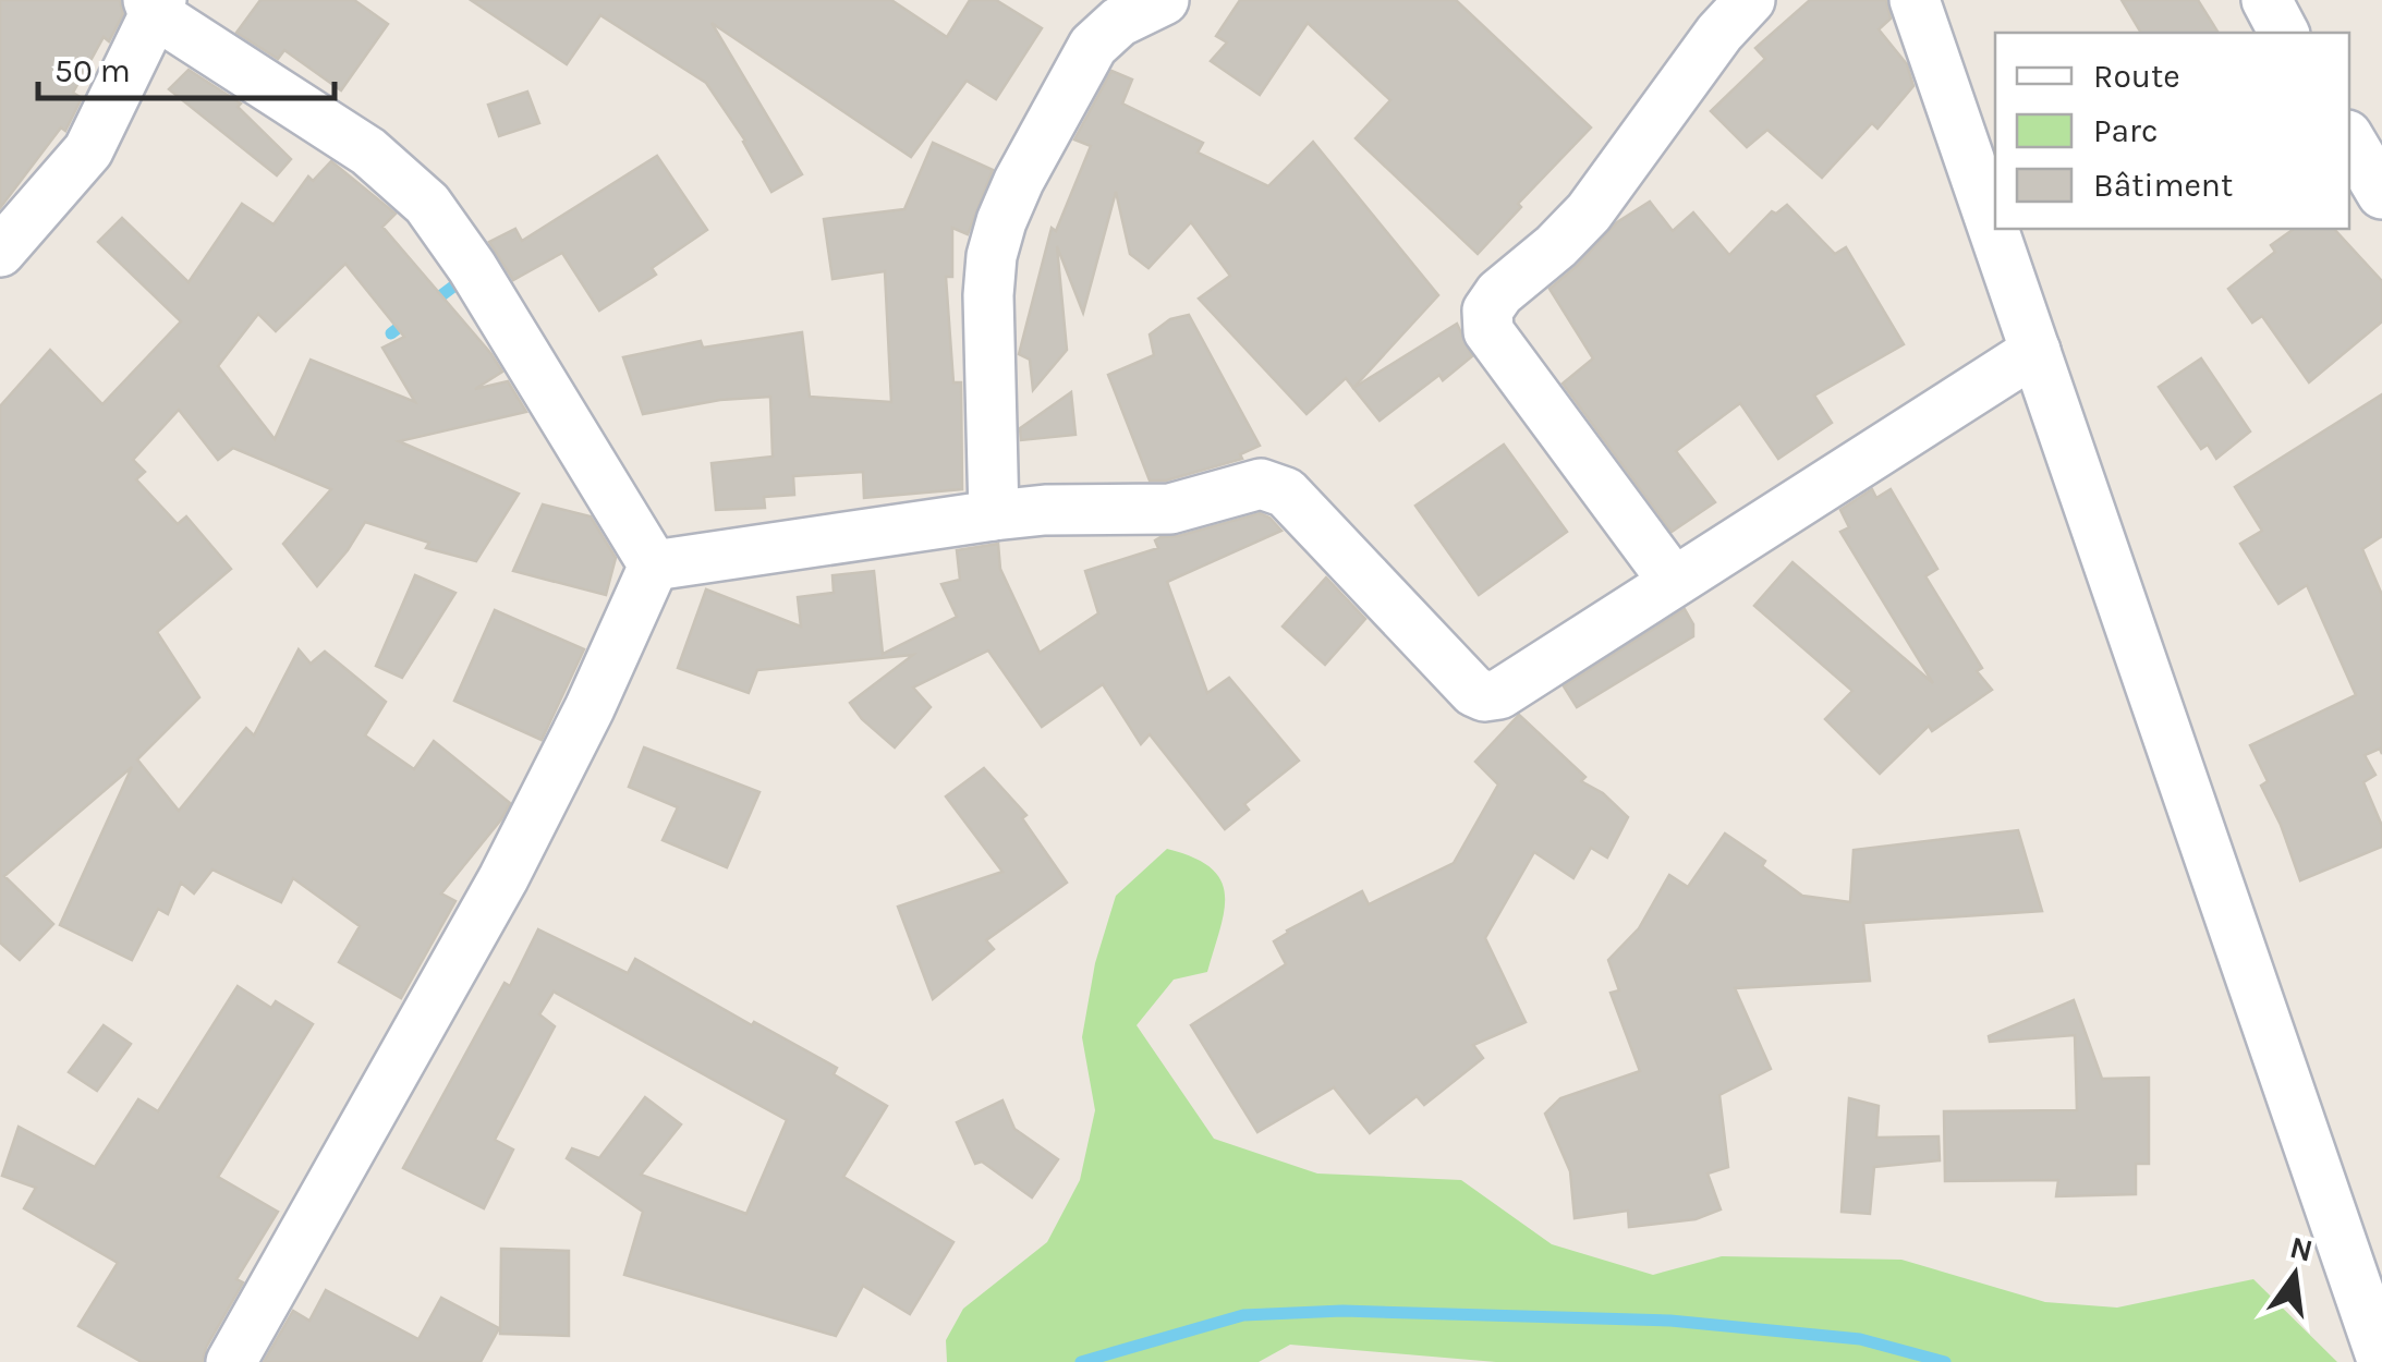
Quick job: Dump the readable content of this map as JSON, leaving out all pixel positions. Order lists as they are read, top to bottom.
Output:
{
  "legend": ["Route", "Parc", "Bâtiment"],
  "scale_bar": "50 m",
  "north": "top"
}
